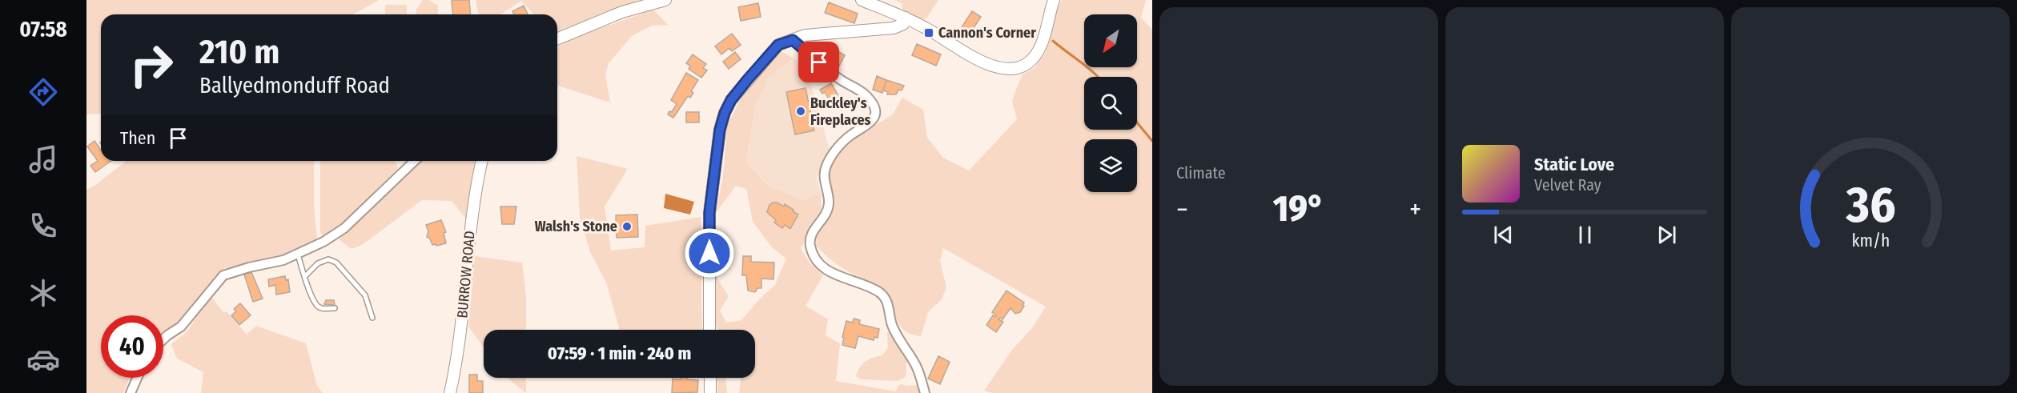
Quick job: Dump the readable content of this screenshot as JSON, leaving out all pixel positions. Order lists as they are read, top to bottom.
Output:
{
  "streets": {
    "street": ["BURROW ROAD"]
  },
  "places": {
    "transit": ["Cannon's Corner"],
    "other": ["Buckley's Fireplaces", "Walsh's Stone"]
  },
  "north": "bottom left",
  "page": {
    "tabs": "07:58",
    "tile": "Climate",
    "turn": ["210 m", "Ballyedmonduff Road"],
    "then": "Then",
    "song": ["Static Love", "Velvet Ray"],
    "heat": ["−", "19°", "+"],
    "limit": "40",
    "trip": "07:59 · 1 min · 240 m",
    "gauge": ["36", "km/h"]
  }
}
